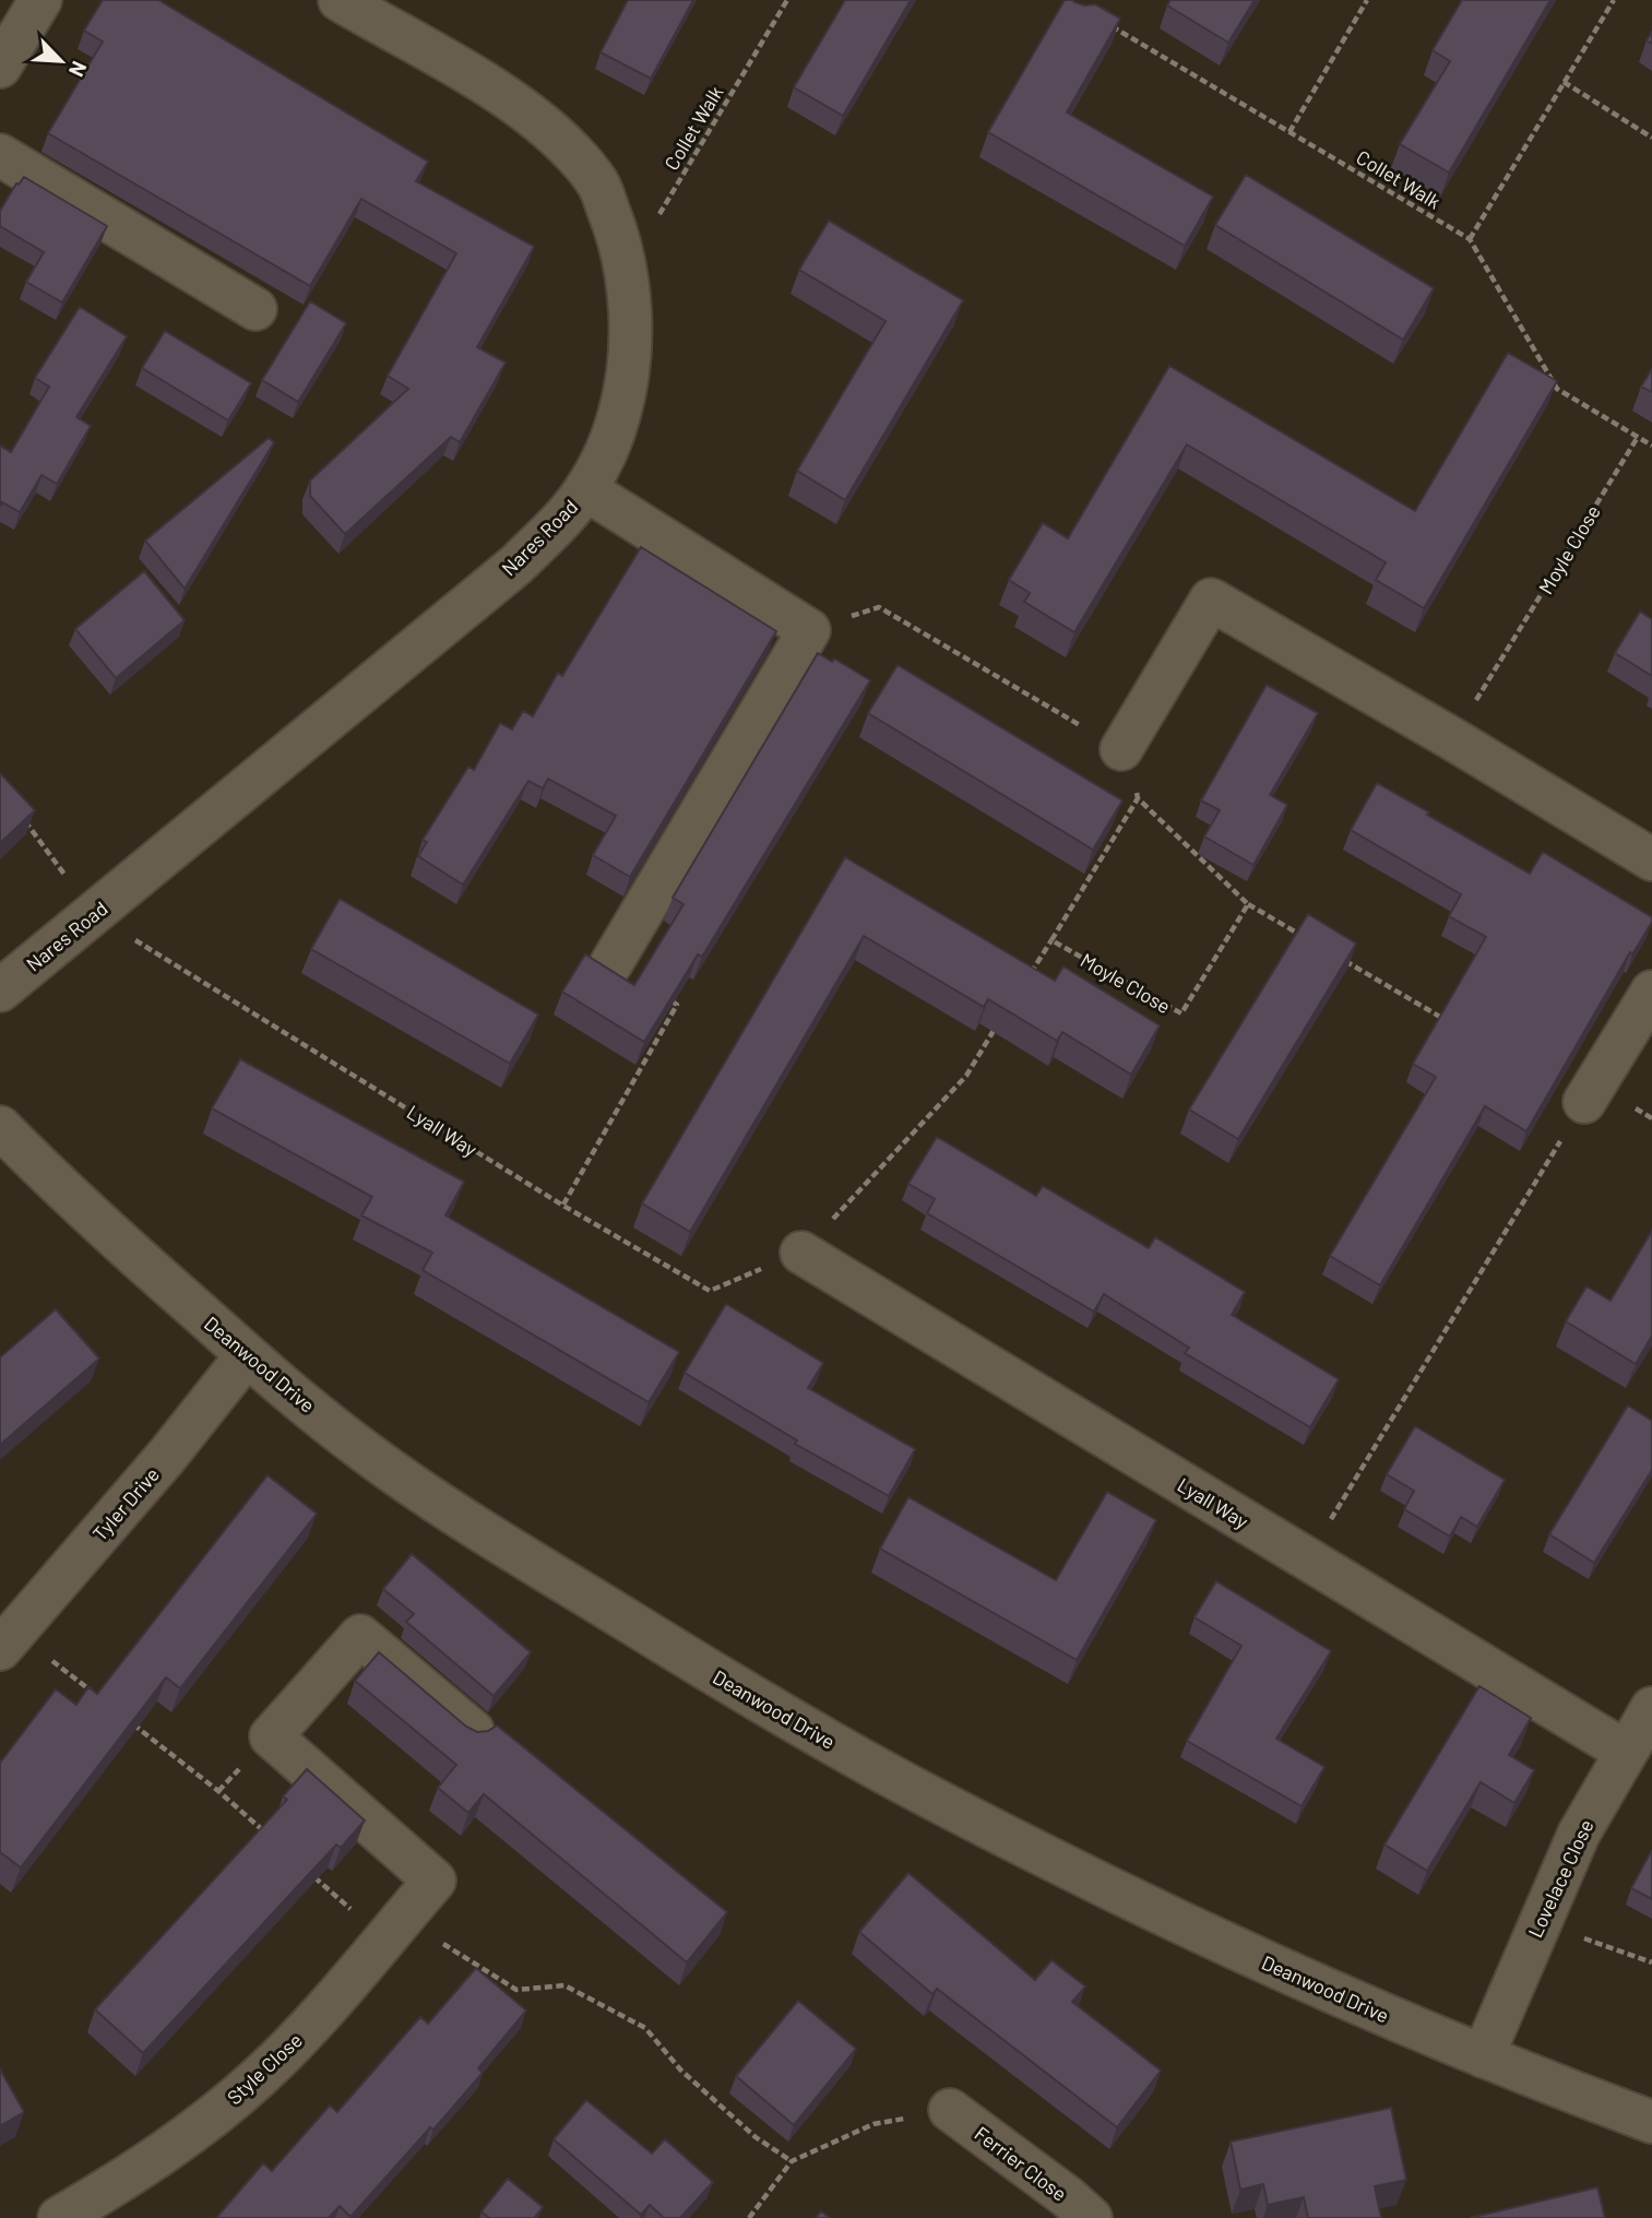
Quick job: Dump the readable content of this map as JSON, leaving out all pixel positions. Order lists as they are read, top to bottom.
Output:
{
  "streets": {
    "street": [
      "Nares Road",
      "Lyall Way",
      "Deanwood Drive",
      "Tyler Drive",
      "Lovelace Close",
      "Style Close",
      "Ferrier Close"
    ],
    "path": ["Collet Walk", "Moyle Close"]
  },
  "crossings": [
    ["Collet Walk", "Nares Road"],
    ["Collet Walk", "Moyle Close"],
    ["Nares Road", "Lyall Way"],
    ["Lyall Way", "Lovelace Close"],
    ["Deanwood Drive", "Tyler Drive"],
    ["Deanwood Drive", "Lovelace Close"]
  ],
  "north": "bottom right"
}
